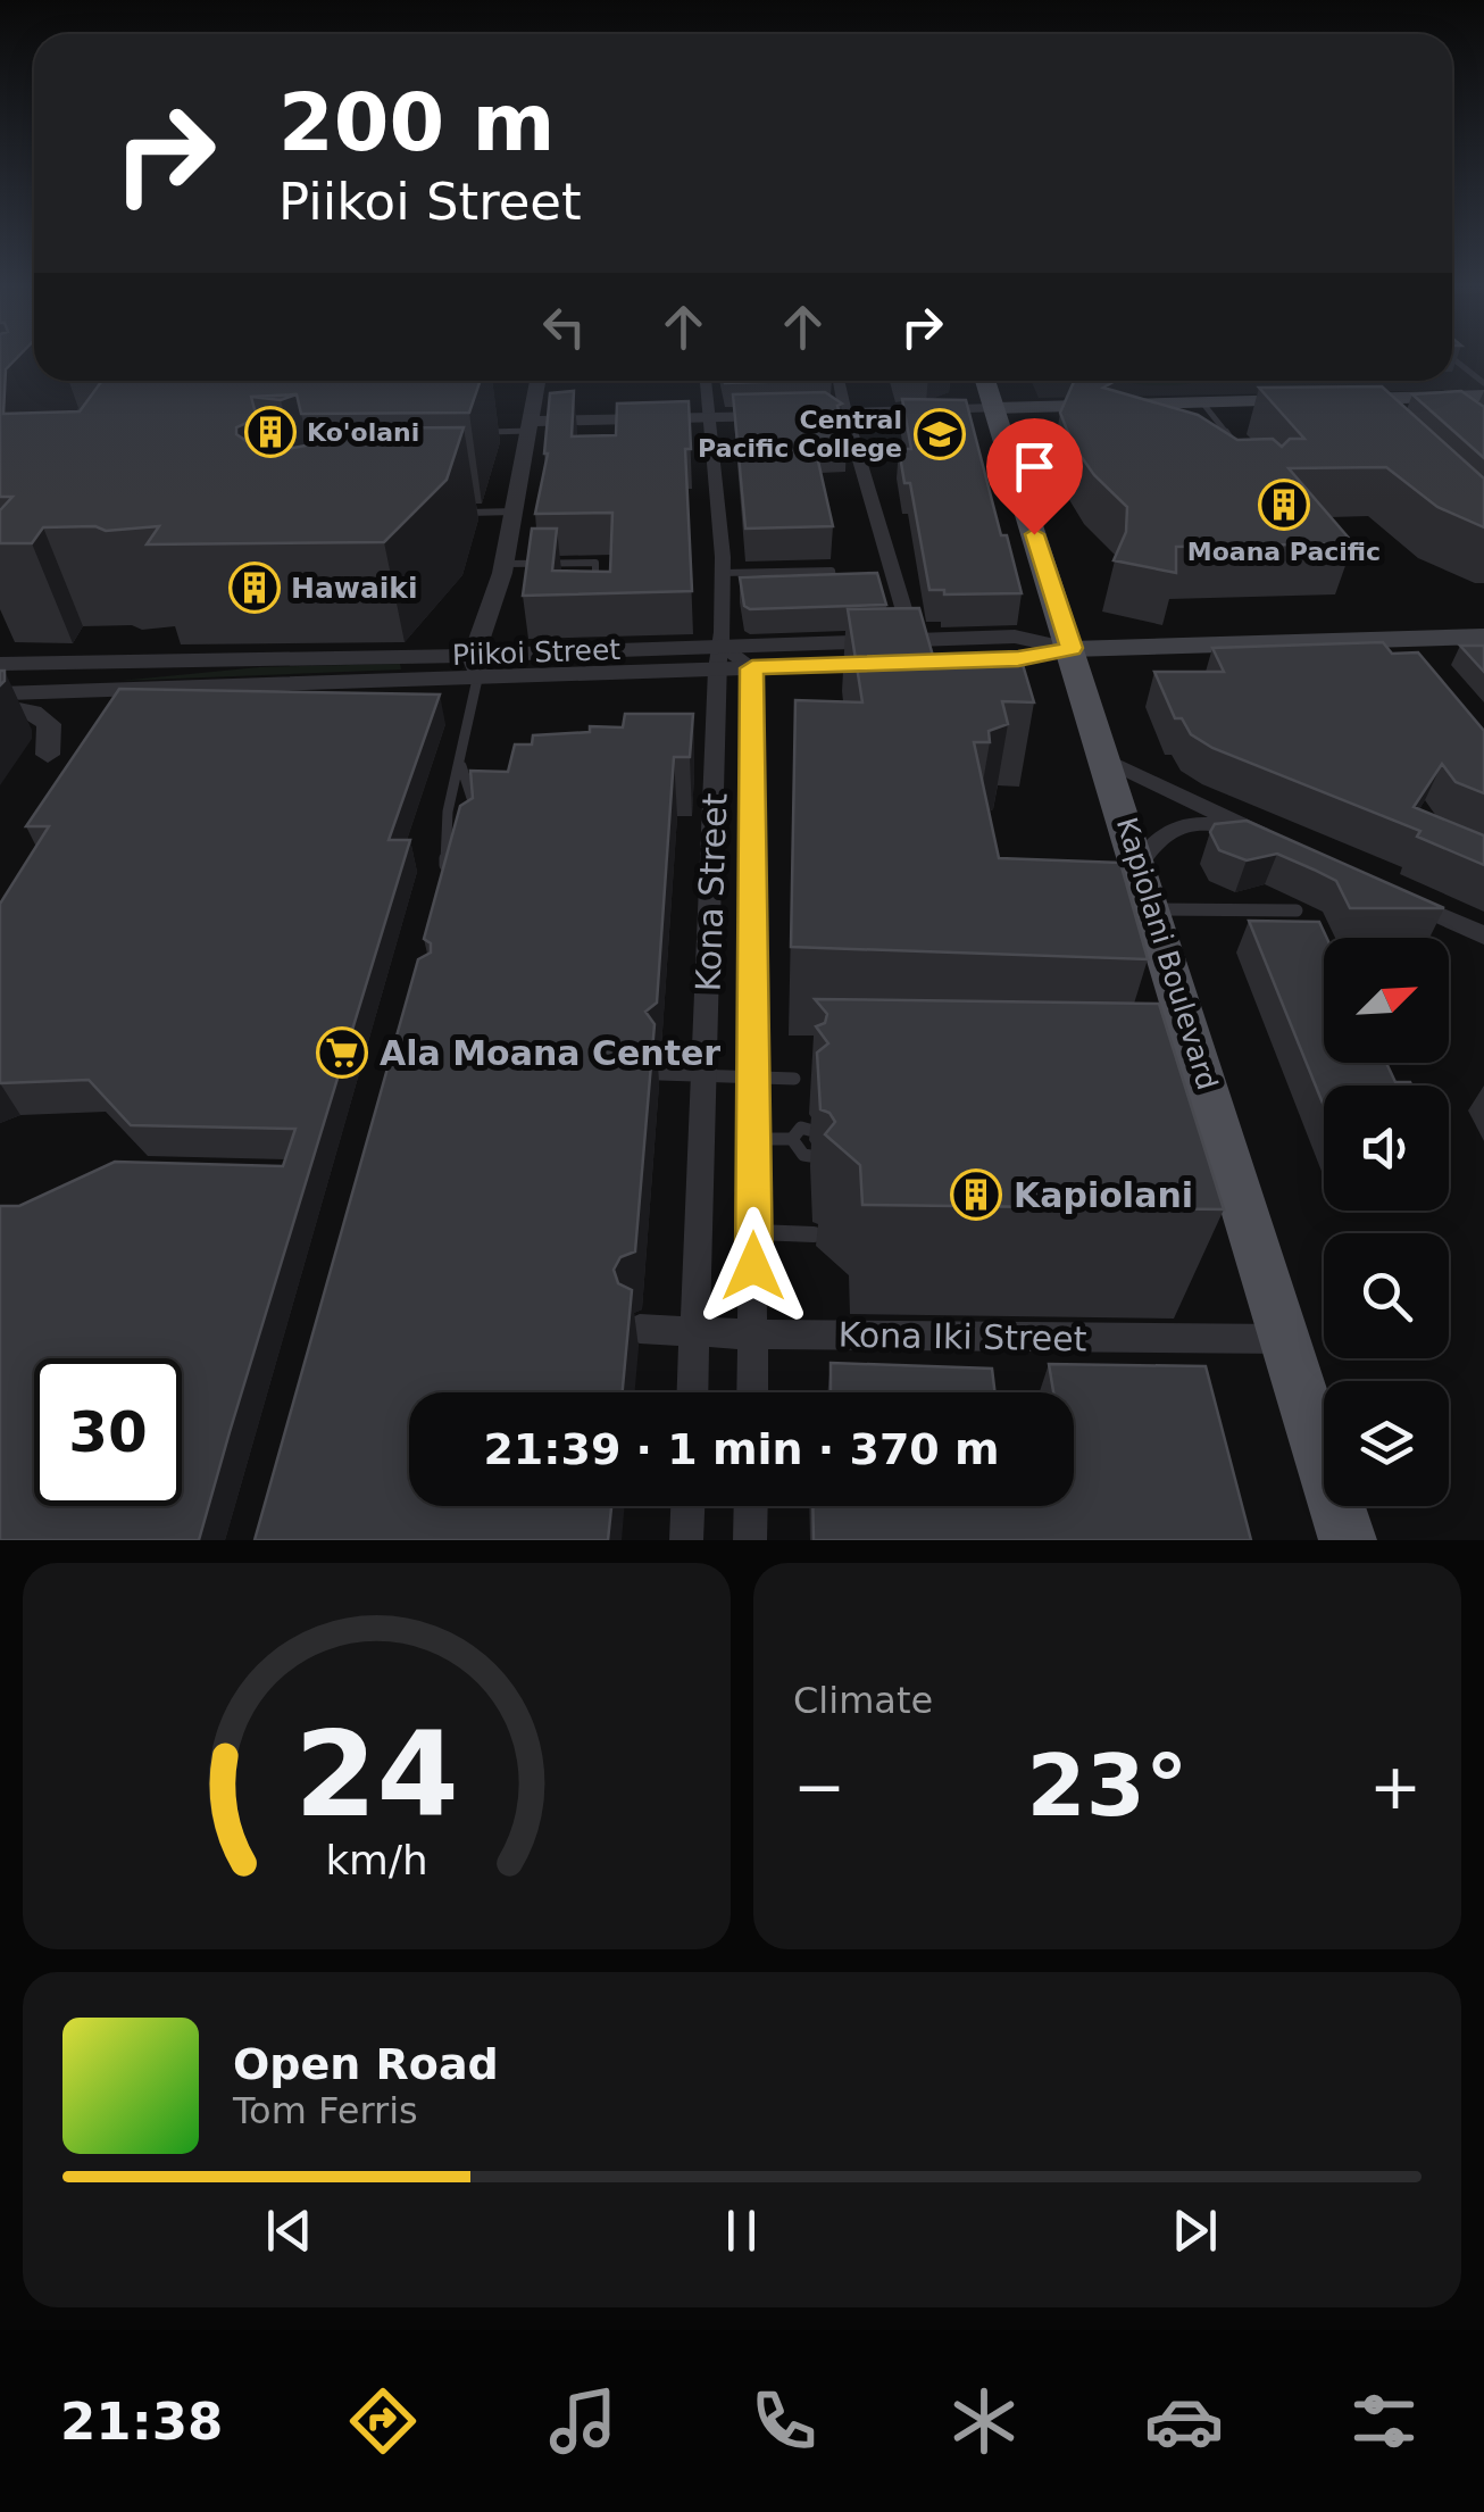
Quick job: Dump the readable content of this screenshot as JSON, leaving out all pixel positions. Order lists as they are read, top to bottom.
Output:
{
  "streets": {
    "main road": ["Piikoi Street", "Kapiolani Boulevard"],
    "street": ["Kona Street", "Kona Iki Street"]
  },
  "crossings": [
    ["Piikoi Street", "Kona Street"],
    ["Piikoi Street", "Kapiolani Boulevard"],
    ["Kona Street", "Kona Iki Street"],
    ["Kapiolani Boulevard", "Kona Iki Street"]
  ],
  "places": {
    "building": [
      "Ko'olani",
      "Moana Pacific",
      "Hawaiki",
      "Kapiolani"
    ],
    "school or university": ["Central Pacific College"],
    "supermarket": ["Ala Moana Center"]
  },
  "north": "top right",
  "page": {
    "turn": ["200 m", "Piikoi Street"],
    "limit": "30",
    "trip": "21:39 · 1 min · 370 m",
    "tile": "Climate",
    "heat": ["−", "23°", "+"],
    "song": ["Open Road", "Tom Ferris"],
    "tabs": "21:38",
    "gauge": ["24", "km/h"]
  }
}
